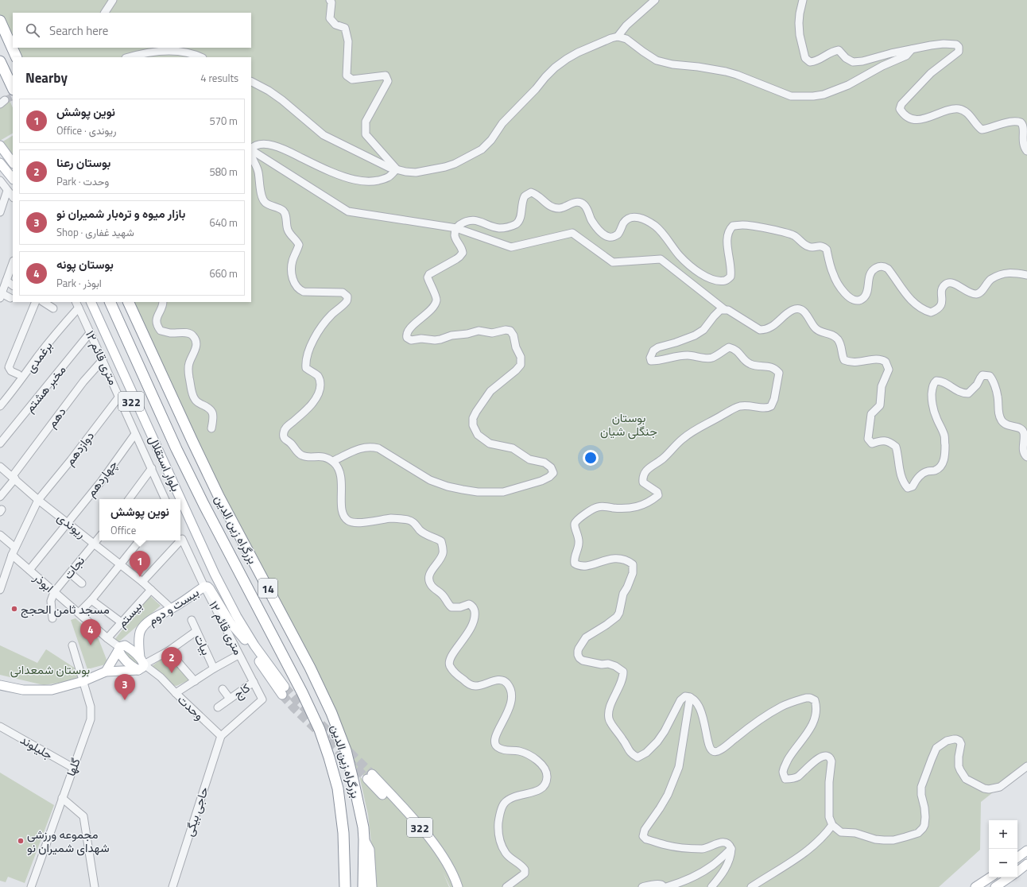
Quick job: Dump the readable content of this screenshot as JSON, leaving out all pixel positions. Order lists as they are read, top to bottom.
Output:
{
  "streets": {
    "highway": ["بزرگراه زین الدین", "14"],
    "main road": ["322", "بلوار استقلال", "بیست و دوم"],
    "street": [
      "برغمدی",
      "۱۲ متری قائم",
      "مخبر هشتم",
      "دهم",
      "دوازدهم",
      "چهاردهم",
      "ریوندی",
      "نجات",
      "ابوذر",
      "بیستم",
      "بیات",
      "کاج",
      "وحدت",
      "جلیلوند",
      "گلها",
      "حاجی بیگی"
    ]
  },
  "crossings": [
    ["برغمدی", "۱۲ متری قائم"],
    ["۱۲ متری قائم", "مخبر هشتم"],
    ["۱۲ متری قائم", "دهم"],
    ["۱۲ متری قائم", "دوازدهم"],
    ["۱۲ متری قائم", "چهاردهم"],
    ["۱۲ متری قائم", "ریوندی"],
    ["۱۲ متری قائم", "بیست و دوم"],
    ["۱۲ متری قائم", "کاج"],
    ["۱۲ متری قائم", "وحدت"],
    ["۱۲ متری قائم", "حاجی بیگی"],
    ["دهم", "ریوندی"],
    ["دوازدهم", "ریوندی"],
    ["دوازدهم", "ابوذر"],
    ["بلوار استقلال", "بیست و دوم"],
    ["چهاردهم", "ریوندی"],
    ["چهاردهم", "ابوذر"],
    ["ریوندی", "نجات"],
    ["ریوندی", "بیست و دوم"],
    ["ریوندی", "بیستم"],
    ["نجات", "ابوذر"],
    ["ابوذر", "بیستم"],
    ["بیست و دوم", "وحدت"],
    ["وحدت", "حاجی بیگی"],
    ["جلیلوند", "گلها"]
  ],
  "parks": ["بوستان جنگلی شیان", "بوستان شمعدانی"],
  "places": ["مسجد ثامن الحجج", "مجموعه ورزشی شهدای شمیران نو"],
  "page": {
    "search": "Search here",
    "heading": ["Nearby", "4 results"],
    "list": [
      {
        "mark": "1",
        "name": "نوین پوشش",
        "note": "Office · ریوندی",
        "value": "570 m"
      },
      {
        "mark": "2",
        "name": "بوستان رعنا",
        "note": "Park · وحدت",
        "value": "580 m"
      },
      {
        "mark": "3",
        "name": "بازار میوه و تره‌بار شمیران نو",
        "note": "Shop · شهید غفاری",
        "value": "640 m"
      },
      {
        "mark": "4",
        "name": "بوستان پونه",
        "note": "Park · ابوذر",
        "value": "660 m"
      }
    ],
    "popup": ["نوین پوشش", "Office"],
    "pins": [
      "1",
      "4",
      "2",
      "3"
    ],
    "map_buttons": ["+", "−"]
  }
}
